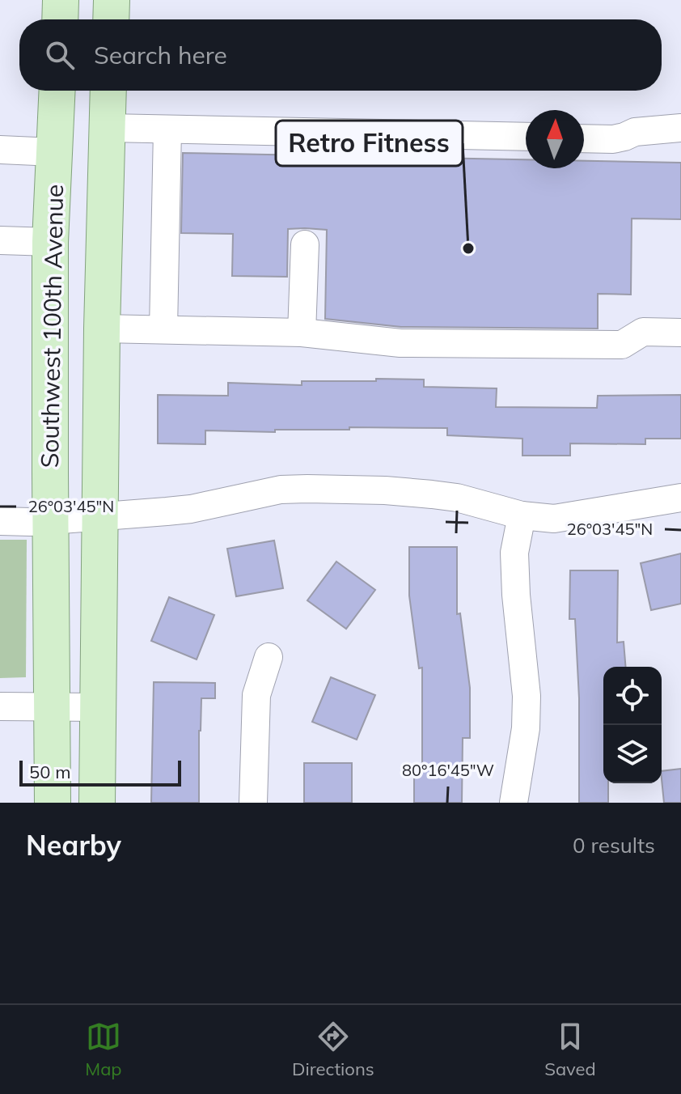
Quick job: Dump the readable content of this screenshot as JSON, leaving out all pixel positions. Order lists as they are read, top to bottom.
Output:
{
  "streets": {
    "main road": ["Southwest 100th Avenue"]
  },
  "places": ["Retro Fitness"],
  "scale_bar": "50 m",
  "north": "top",
  "page": {
    "search": "Search here",
    "scale": "50 m",
    "heading": ["Nearby", "0 results"],
    "nav": ["Map", "Directions", "Saved"]
  },
  "coordinates": ["26°03'45\"N", "80°16'45\"W"]
}
